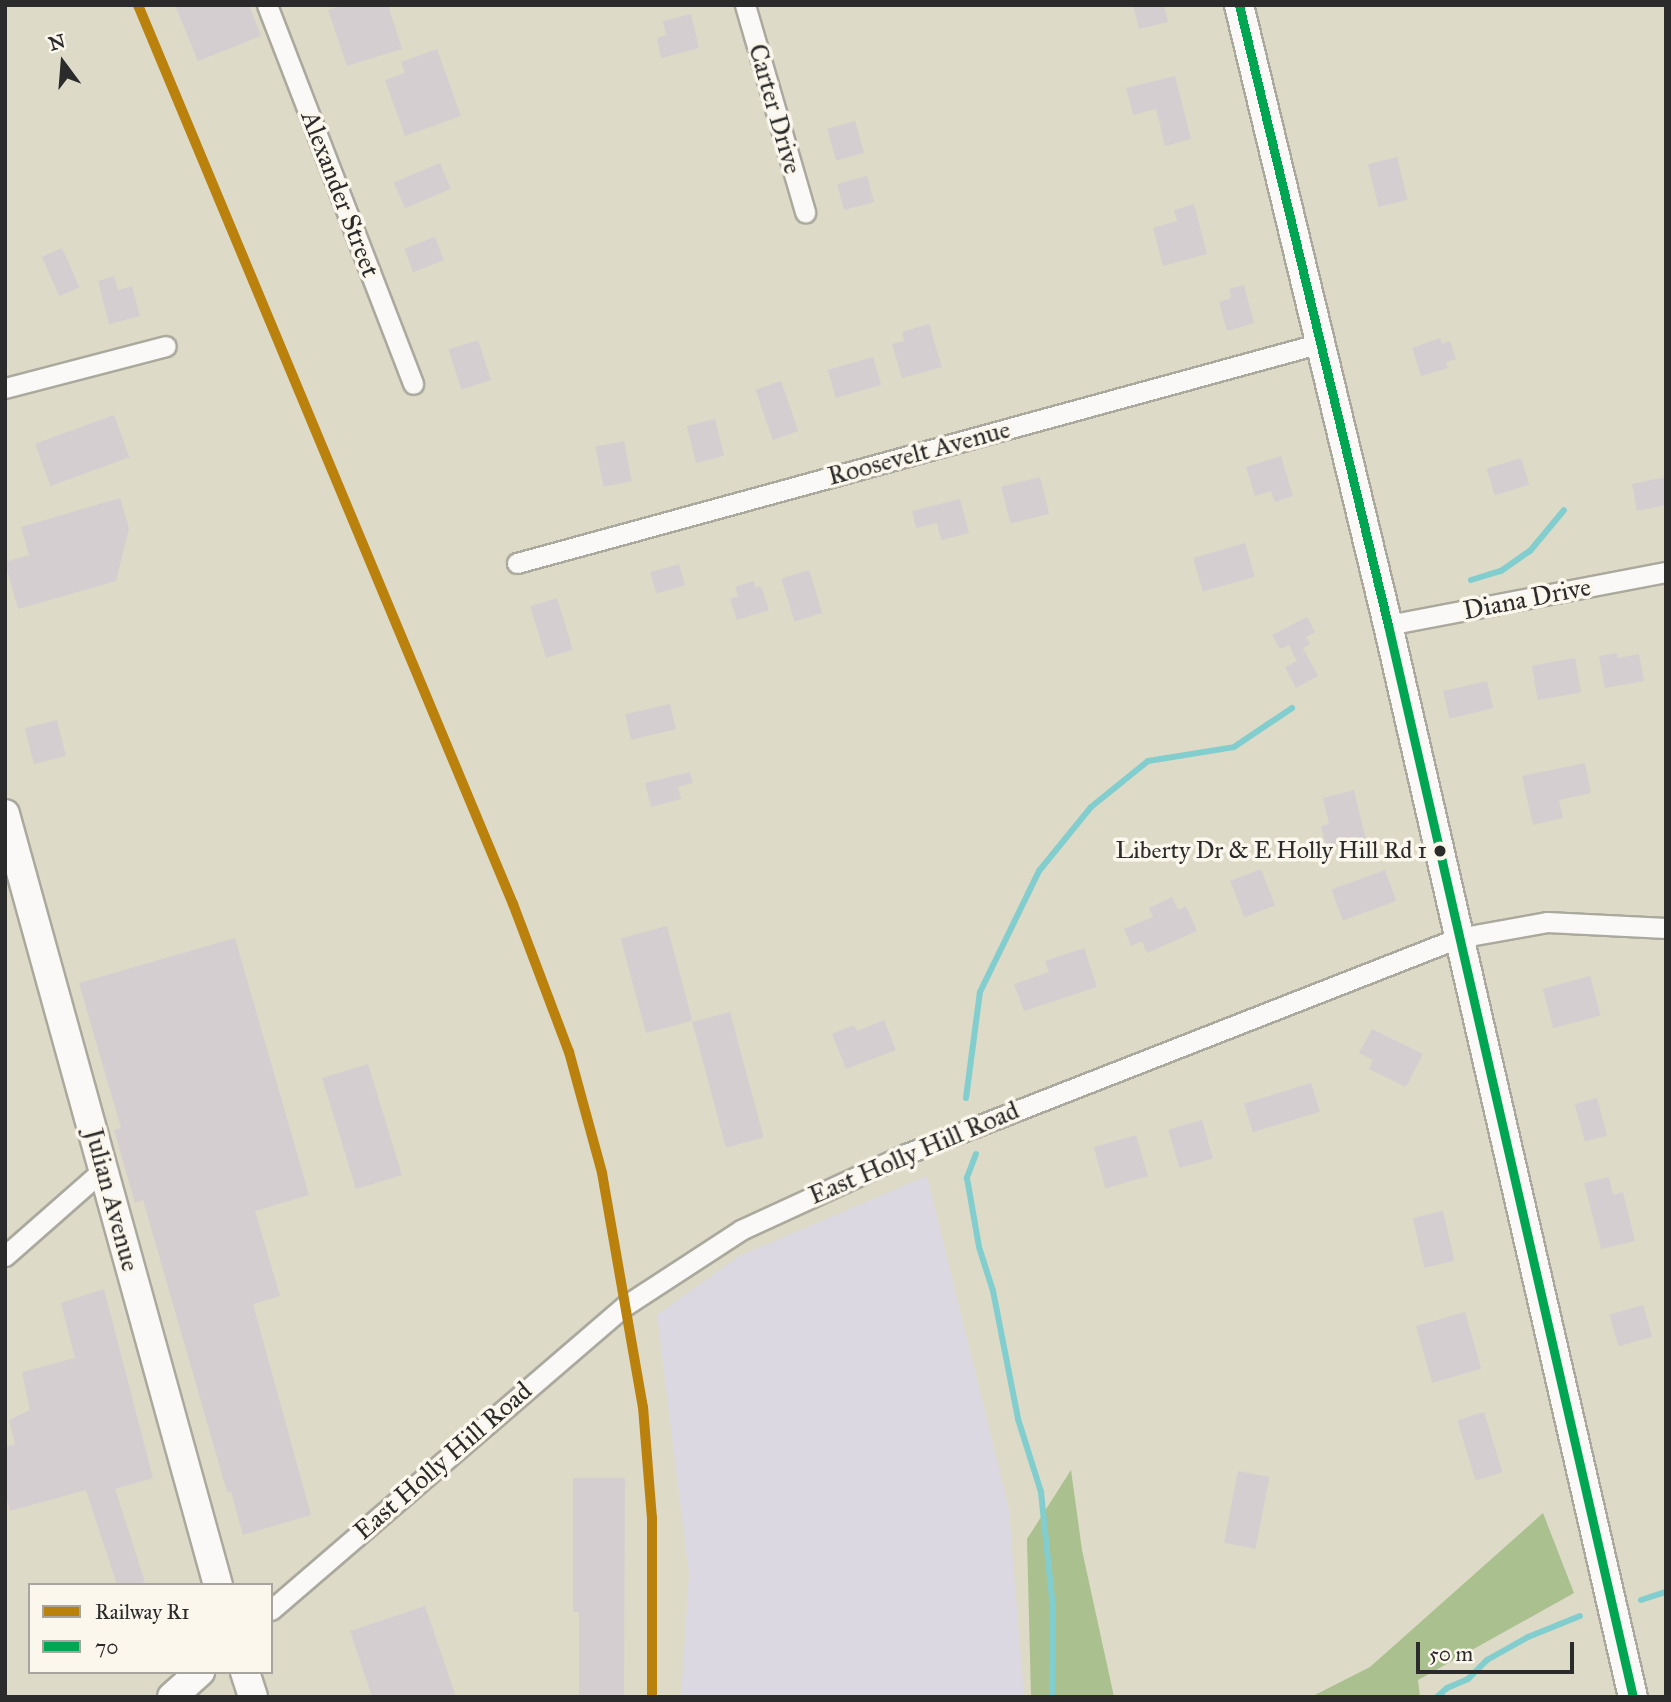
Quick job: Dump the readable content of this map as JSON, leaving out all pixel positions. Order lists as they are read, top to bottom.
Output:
{
  "streets": {
    "street": [
      "Carter Drive",
      "Alexander Street",
      "Roosevelt Avenue",
      "Diana Drive",
      "East Holly Hill Road",
      "Julian Avenue"
    ]
  },
  "places": ["Liberty Dr & E Holly Hill Rd 1"],
  "lines": ["rail line R1", "transit line 70"],
  "legend": ["Railway R1", "70"],
  "scale_bar": "50 m",
  "north": "top"
}
